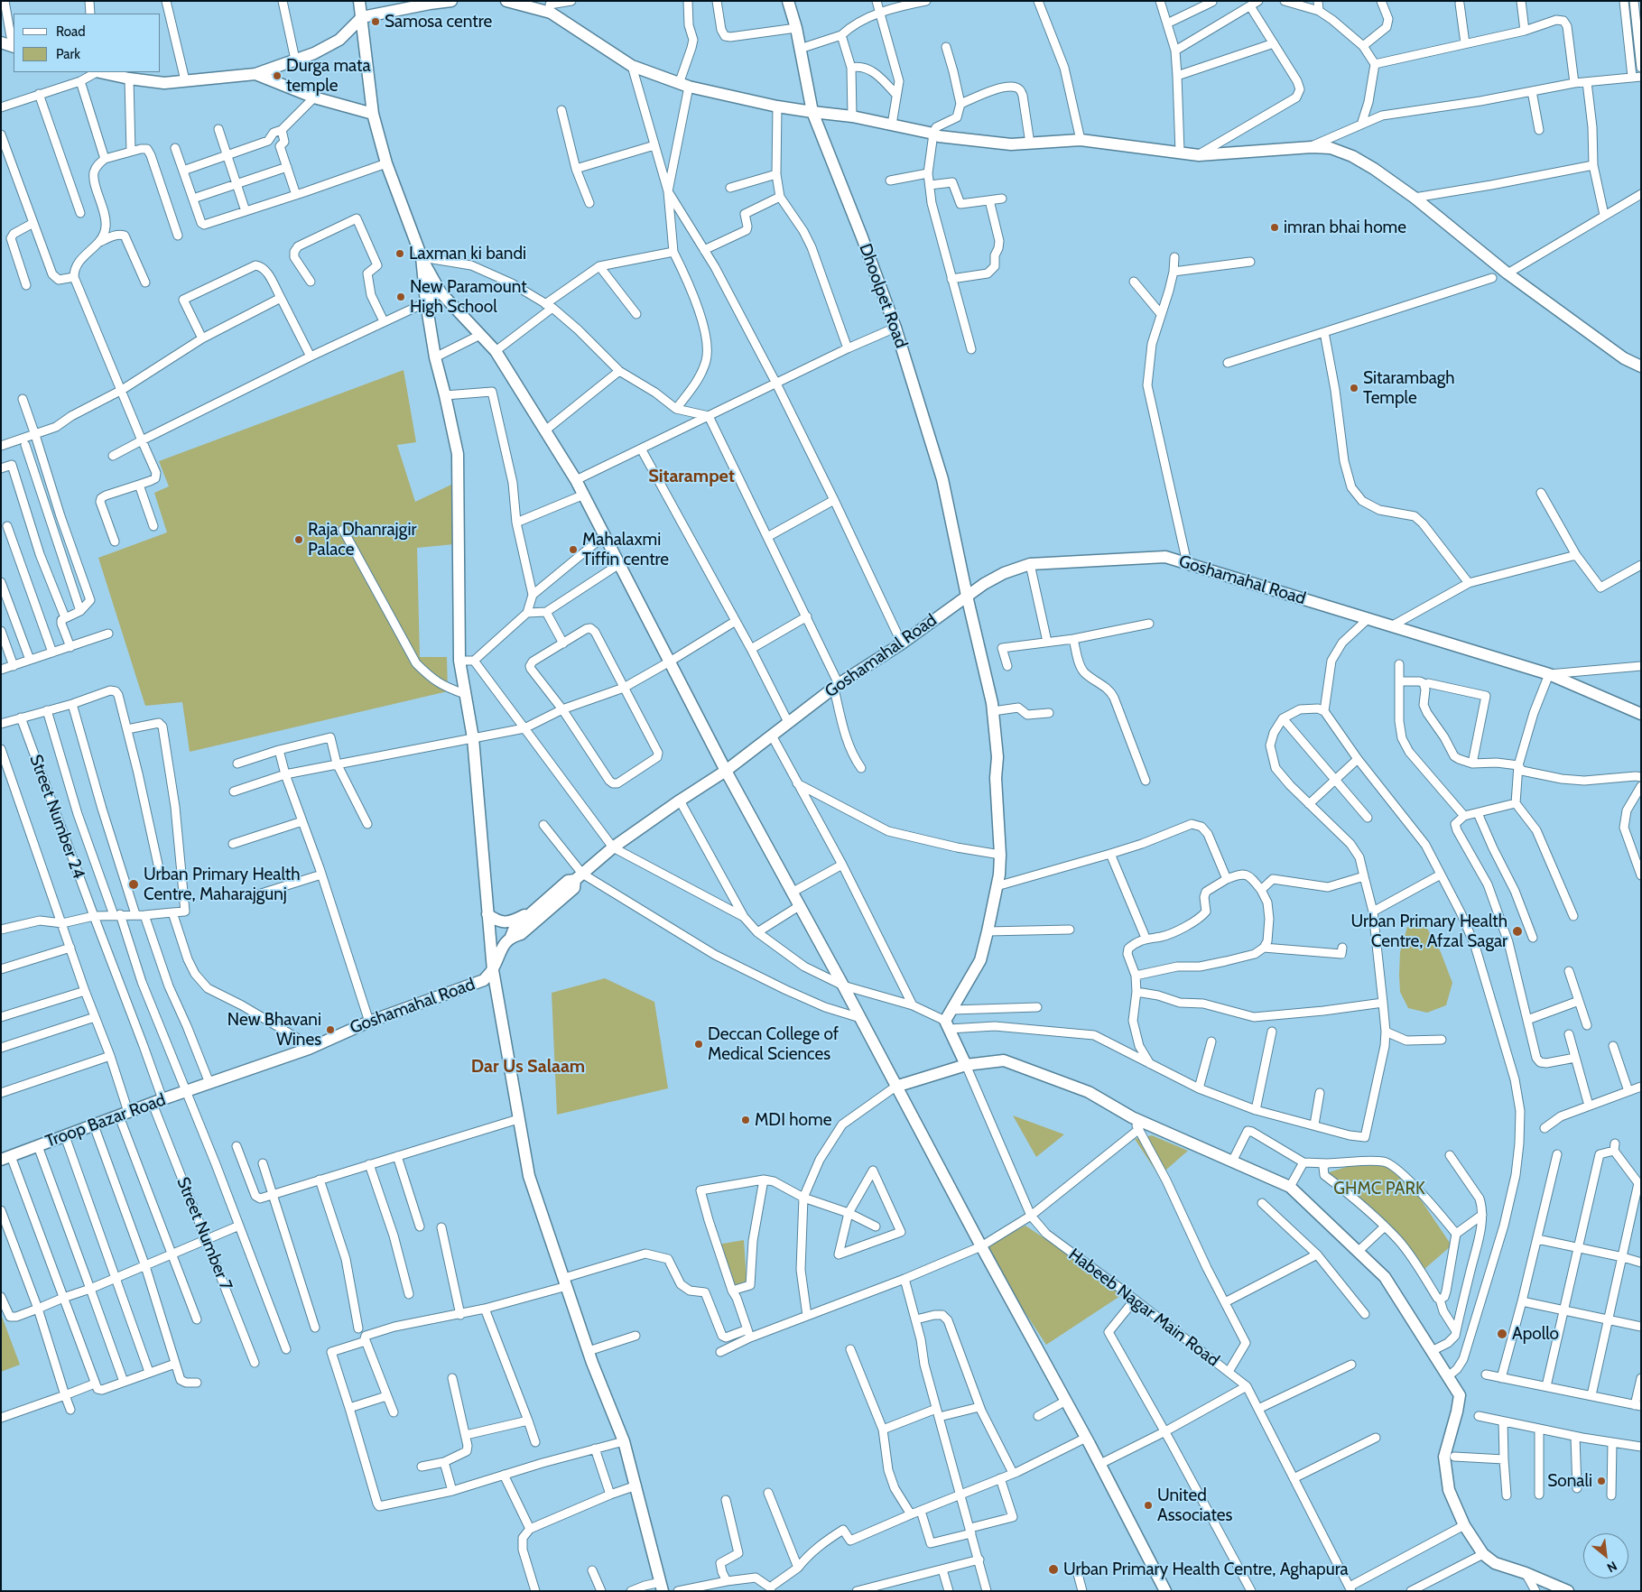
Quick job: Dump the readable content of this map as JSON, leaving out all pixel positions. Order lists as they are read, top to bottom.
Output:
{
  "streets": {
    "street": [
      "Dhoolpet Road",
      "Goshamahal Road",
      "Street Number 24",
      "Troop Bazar Road",
      "Street Number 7",
      "Habeeb Nagar Main Road"
    ]
  },
  "crossings": [
    ["Dhoolpet Road", "Goshamahal Road"],
    ["Dhoolpet Road", "Habeeb Nagar Main Road"],
    ["Goshamahal Road", "Troop Bazar Road"],
    ["Street Number 24", "Troop Bazar Road"],
    ["Street Number 24", "Street Number 7"],
    ["Troop Bazar Road", "Street Number 7"]
  ],
  "districts": ["Sitarampet", "Dar Us Salaam"],
  "parks": ["GHMC PARK"],
  "places": [
    "Samosa centre",
    "Durga mata temple",
    "imran bhai home",
    "Laxman ki bandi",
    "New Paramount High School",
    "Sitarambagh Temple",
    "Raja Dhanrajgir Palace",
    "Mahalaxmi Tiffin centre",
    "Urban Primary Health Centre, Maharajgunj",
    "Urban Primary Health Centre, Afzal Sagar",
    "New Bhavani Wines",
    "Deccan College of Medical Sciences",
    "MDI home",
    "Apollo",
    "Sonali",
    "United Associates",
    "Urban Primary Health Centre, Aghapura"
  ],
  "legend": ["Road", "Park"],
  "north": "bottom right"
}
